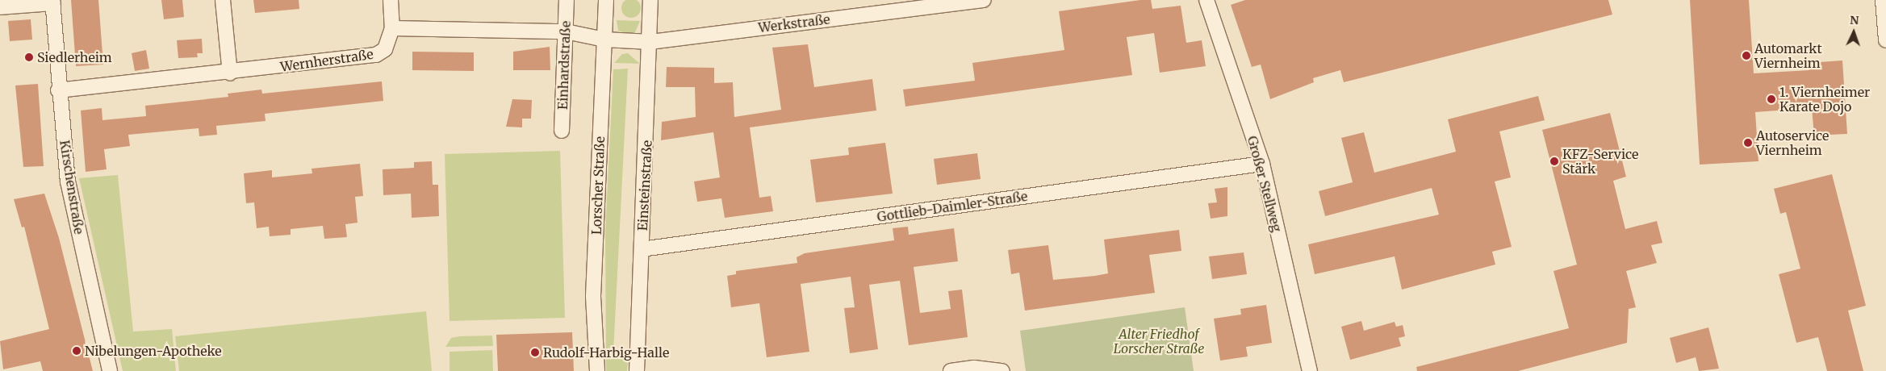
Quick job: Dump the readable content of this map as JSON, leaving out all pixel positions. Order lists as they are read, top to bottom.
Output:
{
  "streets": {
    "street": [
      "Werkstraße",
      "Wernherstraße",
      "Einhardstraße",
      "Großer Stellweg",
      "Lorscher Straße",
      "Einsteinstraße",
      "Kirschenstraße",
      "Gottlieb-Daimler-Straße"
    ]
  },
  "crossings": [
    ["Werkstraße", "Lorscher Straße"],
    ["Werkstraße", "Einsteinstraße"],
    ["Wernherstraße", "Kirschenstraße"],
    ["Großer Stellweg", "Gottlieb-Daimler-Straße"],
    ["Einsteinstraße", "Gottlieb-Daimler-Straße"]
  ],
  "parks": ["Alter Friedhof Lorscher Straße"],
  "places": [
    "Automarkt Viernheim",
    "Siedlerheim",
    "1. Viernheimer Karate Dojo",
    "Autoservice Viernheim",
    "KFZ-Service Stärk",
    "Nibelungen-Apotheke",
    "Rudolf-Harbig-Halle"
  ],
  "north": "top"
}
